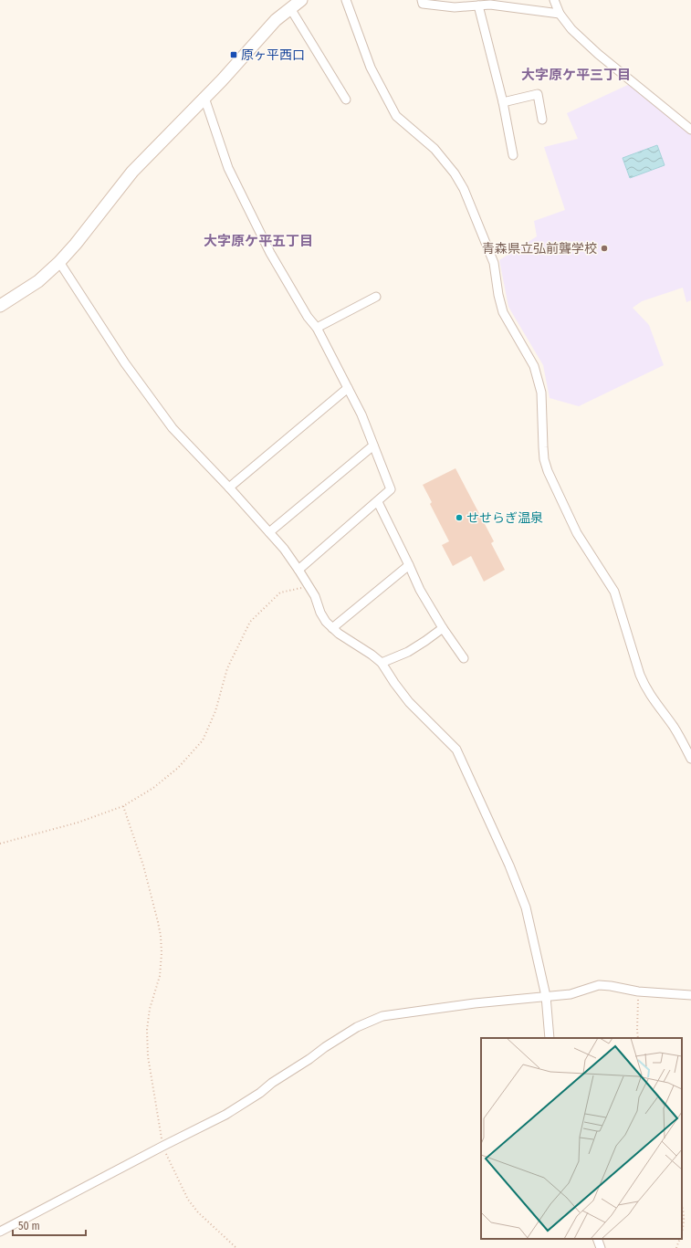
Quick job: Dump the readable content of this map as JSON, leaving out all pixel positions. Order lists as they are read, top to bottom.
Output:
{
  "districts": ["大字原ケ平三丁目", "大字原ケ平五丁目"],
  "places": {
    "transit": ["原ヶ平西口"],
    "other": ["青森県立弘前聾学校", "せせらぎ温泉"]
  },
  "scale_bar": "50 m"
}
